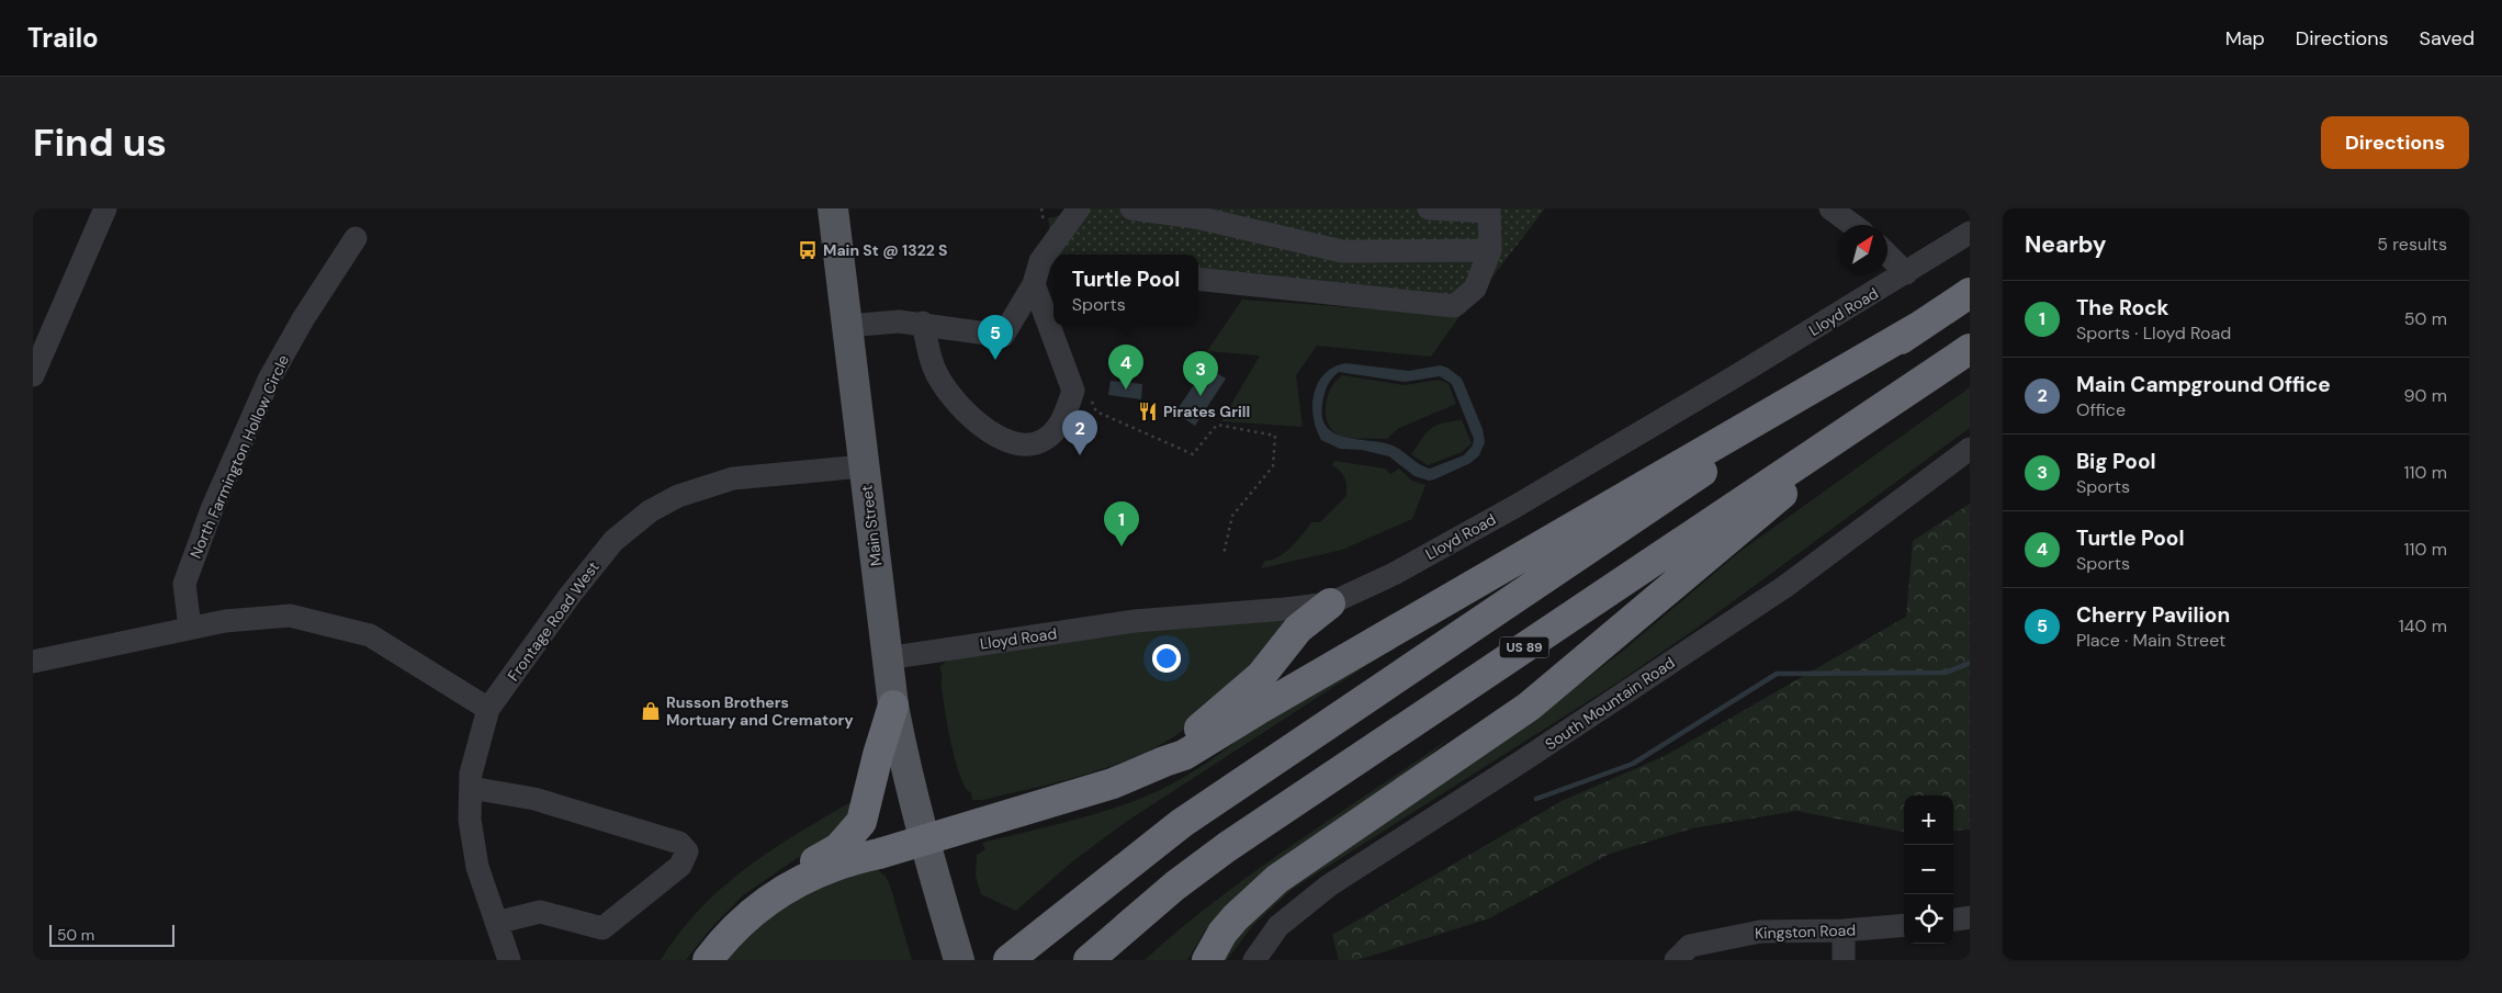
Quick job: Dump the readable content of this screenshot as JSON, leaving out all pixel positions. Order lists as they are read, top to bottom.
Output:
{
  "streets": {
    "highway": ["US 89"],
    "main road": ["Main Street"],
    "street": [
      "Lloyd Road",
      "North Farmington Hollow Circle",
      "Frontage Road West",
      "South Mountain Road",
      "Kingston Road"
    ]
  },
  "crossings": [
    ["Lloyd Road", "Main Street"],
    ["Main Street", "Frontage Road West"]
  ],
  "places": {
    "bus stop": ["Main St @ 1322 S"],
    "restaurant": ["Pirates Grill"],
    "shop": ["Russon Brothers Mortuary and Crematory"]
  },
  "scale_bar": "50 m",
  "north": "top right",
  "page": {
    "header": "Trailo",
    "nav": ["Map", "Directions", "Saved"],
    "buttons": "Directions",
    "title": "Find us",
    "heading": ["Nearby", "5 results"],
    "popup": ["Turtle Pool", "Sports"],
    "list": [
      {
        "mark": "1",
        "name": "The Rock",
        "note": "Sports · Lloyd Road",
        "value": "50 m"
      },
      {
        "mark": "2",
        "name": "Main Campground Office",
        "note": "Office",
        "value": "90 m"
      },
      {
        "mark": "3",
        "name": "Big Pool",
        "note": "Sports",
        "value": "110 m"
      },
      {
        "mark": "4",
        "name": "Turtle Pool",
        "note": "Sports",
        "value": "110 m"
      },
      {
        "mark": "5",
        "name": "Cherry Pavilion",
        "note": "Place · Main Street",
        "value": "140 m"
      }
    ],
    "pins": [
      "5",
      "4",
      "3",
      "2",
      "1"
    ],
    "map_buttons": ["+", "−"],
    "scale": "50 m"
  }
}
